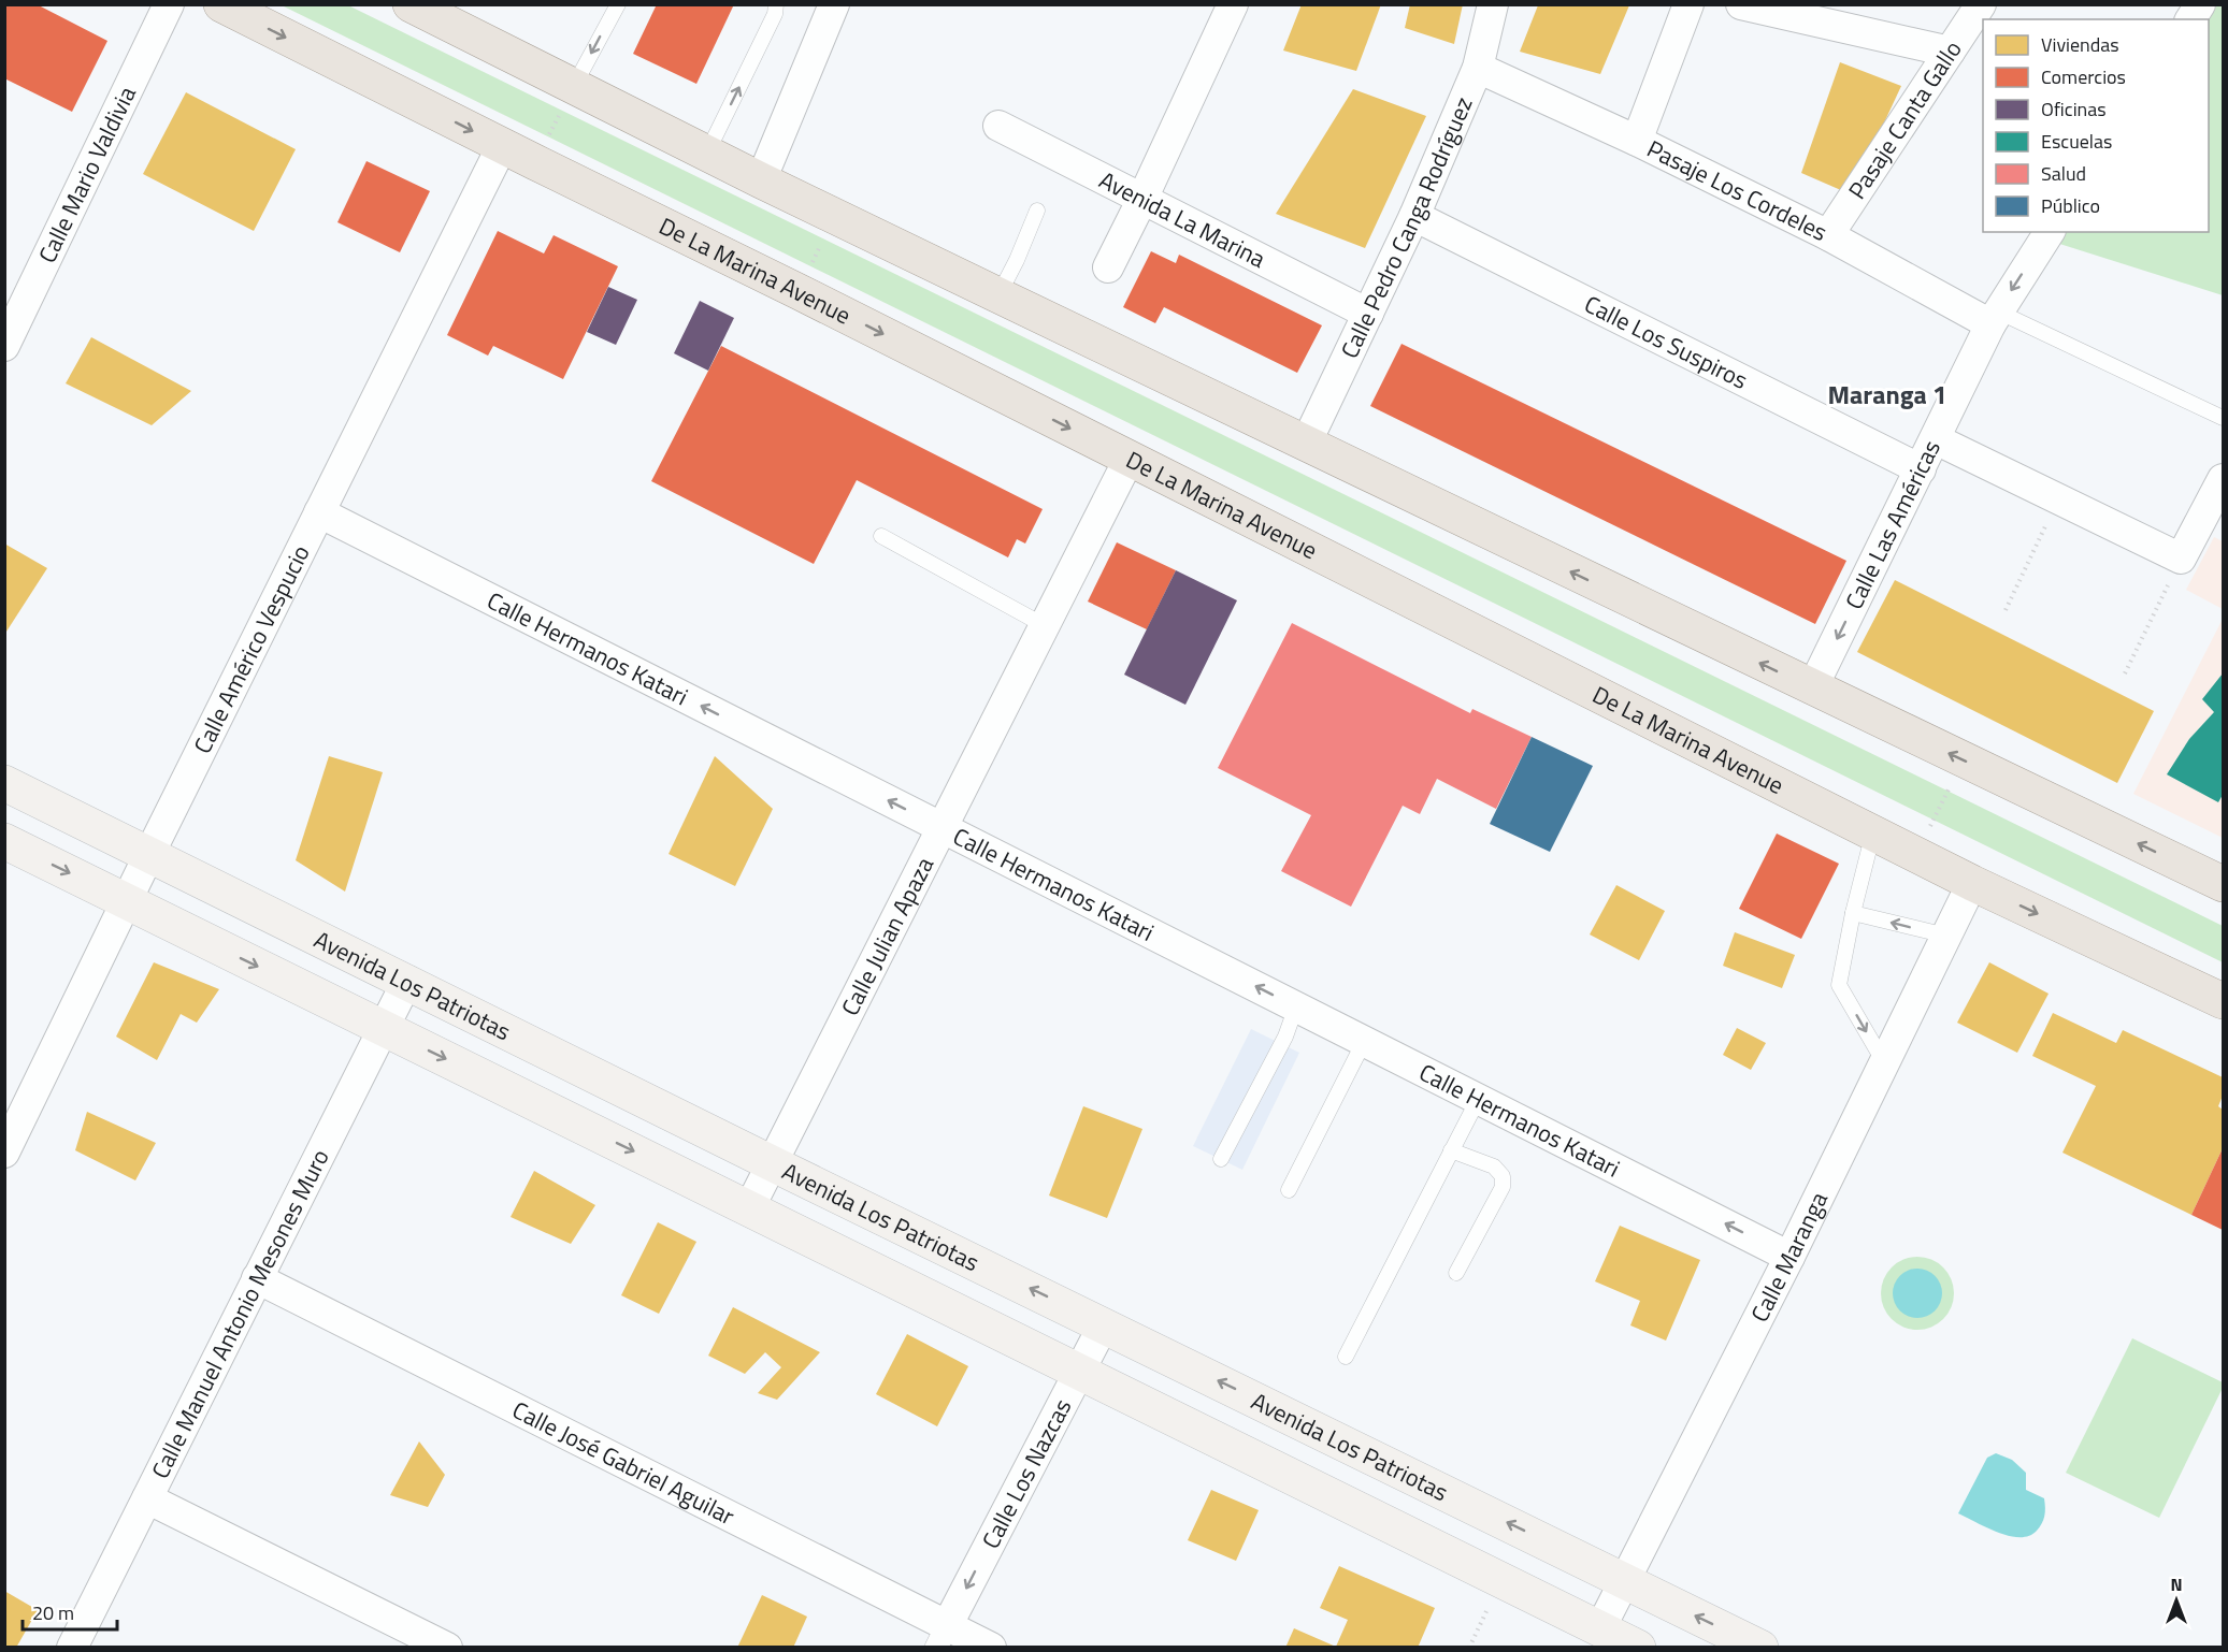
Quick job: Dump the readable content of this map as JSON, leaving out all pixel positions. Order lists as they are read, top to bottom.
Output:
{
  "streets": {
    "main road": ["De La Marina Avenue", "Avenida Los Patriotas"],
    "street": [
      "Pasaje Canta Gallo",
      "Calle Mario Valdivia",
      "Pasaje Los Cordeles",
      "Avenida La Marina",
      "Calle Pedro Canga Rodríguez",
      "Calle Los Suspiros",
      "Calle Las Américas",
      "Calle Américo Vespucio",
      "Calle Hermanos Katari",
      "Calle Julian Apaza",
      "Calle Maranga",
      "Calle Manuel Antonio Mesones Muro",
      "Calle José Gabriel Aguilar",
      "Calle Los Nazcas"
    ]
  },
  "crossings": [
    ["Pasaje Canta Gallo", "Pasaje Los Cordeles"],
    ["Pasaje Los Cordeles", "Calle Pedro Canga Rodríguez"],
    ["Pasaje Los Cordeles", "Calle Las Américas"],
    ["Avenida La Marina", "Calle Pedro Canga Rodríguez"],
    ["Calle Pedro Canga Rodríguez", "Calle Los Suspiros"],
    ["De La Marina Avenue", "Calle Américo Vespucio"],
    ["De La Marina Avenue", "Calle Julian Apaza"],
    ["De La Marina Avenue", "Calle Maranga"],
    ["Calle Los Suspiros", "Calle Las Américas"],
    ["Calle Américo Vespucio", "Calle Hermanos Katari"],
    ["Calle Américo Vespucio", "Avenida Los Patriotas"],
    ["Calle Hermanos Katari", "Calle Julian Apaza"],
    ["Calle Hermanos Katari", "Calle Maranga"],
    ["Calle Julian Apaza", "Avenida Los Patriotas"],
    ["Avenida Los Patriotas", "Calle Maranga"],
    ["Avenida Los Patriotas", "Calle Manuel Antonio Mesones Muro"],
    ["Avenida Los Patriotas", "Calle Los Nazcas"],
    ["Calle Manuel Antonio Mesones Muro", "Calle José Gabriel Aguilar"],
    ["Calle José Gabriel Aguilar", "Calle Los Nazcas"]
  ],
  "one_way": ["Calle Las Américas", "Calle Hermanos Katari", "Calle Los Nazcas"],
  "districts": ["Maranga 1"],
  "legend": [
    "Viviendas",
    "Comercios",
    "Oficinas",
    "Escuelas",
    "Salud",
    "Público"
  ],
  "scale_bar": "20 m",
  "north": "top"
}
